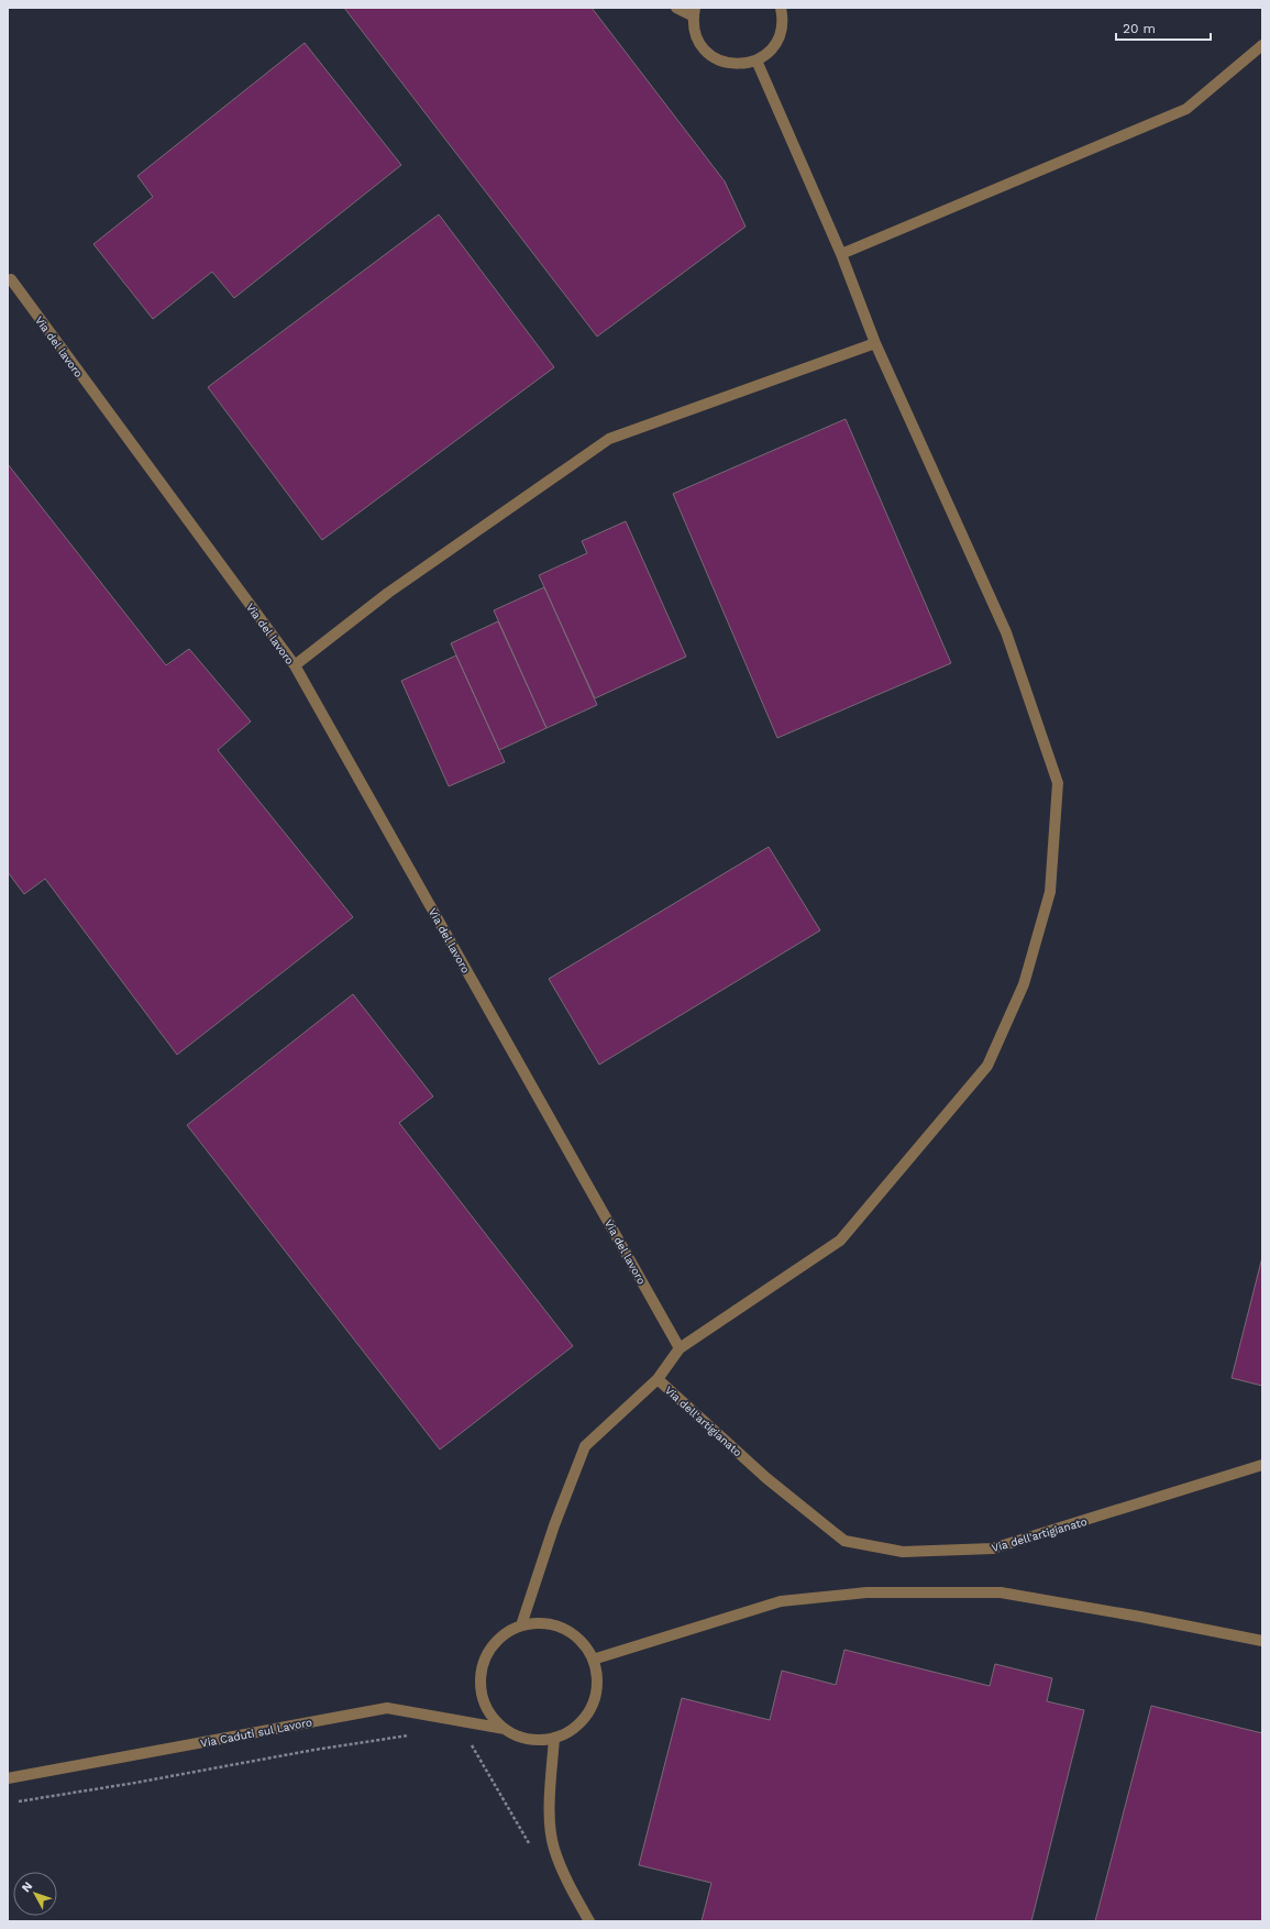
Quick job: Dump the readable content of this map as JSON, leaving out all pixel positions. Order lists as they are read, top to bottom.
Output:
{
  "streets": {
    "street": ["Via del lavoro", "Via dell'artigianato", "Via Caduti sul Lavoro"]
  },
  "scale_bar": "20 m",
  "north": "top left"
}
